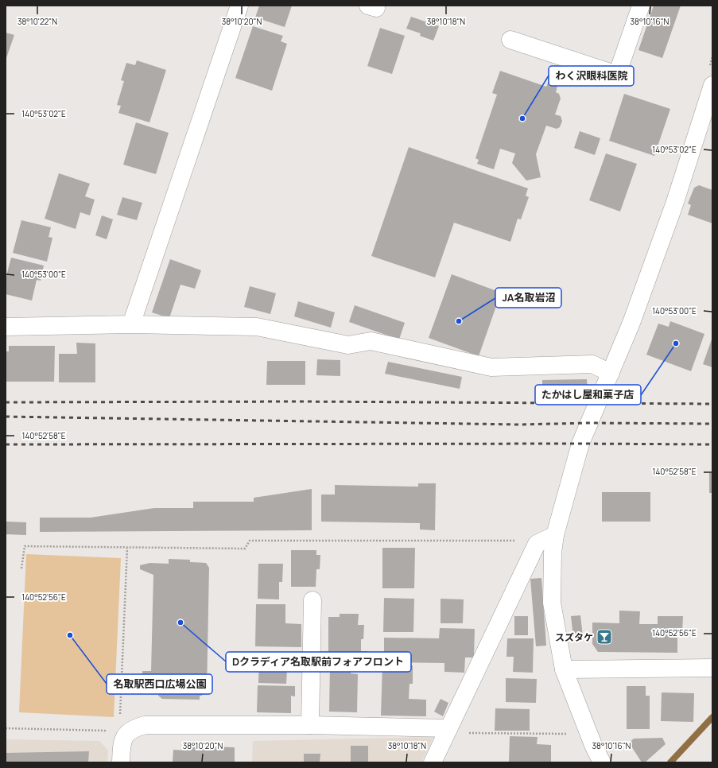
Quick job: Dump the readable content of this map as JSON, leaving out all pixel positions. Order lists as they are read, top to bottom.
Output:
{
  "places": {
    "other": [
      "わく沢眼科医院",
      "JA名取岩沼",
      "たかはし屋和菓子店",
      "Dクラディア名取駅前フォアフロント",
      "名取駅西口広場公園"
    ],
    "bar": ["スズタケ"]
  },
  "coordinates": [
    "38°10'20\"N",
    "38°10'18\"N",
    "38°10'16\"N",
    "38°10'22\"N",
    "140°53'02\"E",
    "140°53'00\"E",
    "140°52'58\"E",
    "140°52'56\"E"
  ]
}
